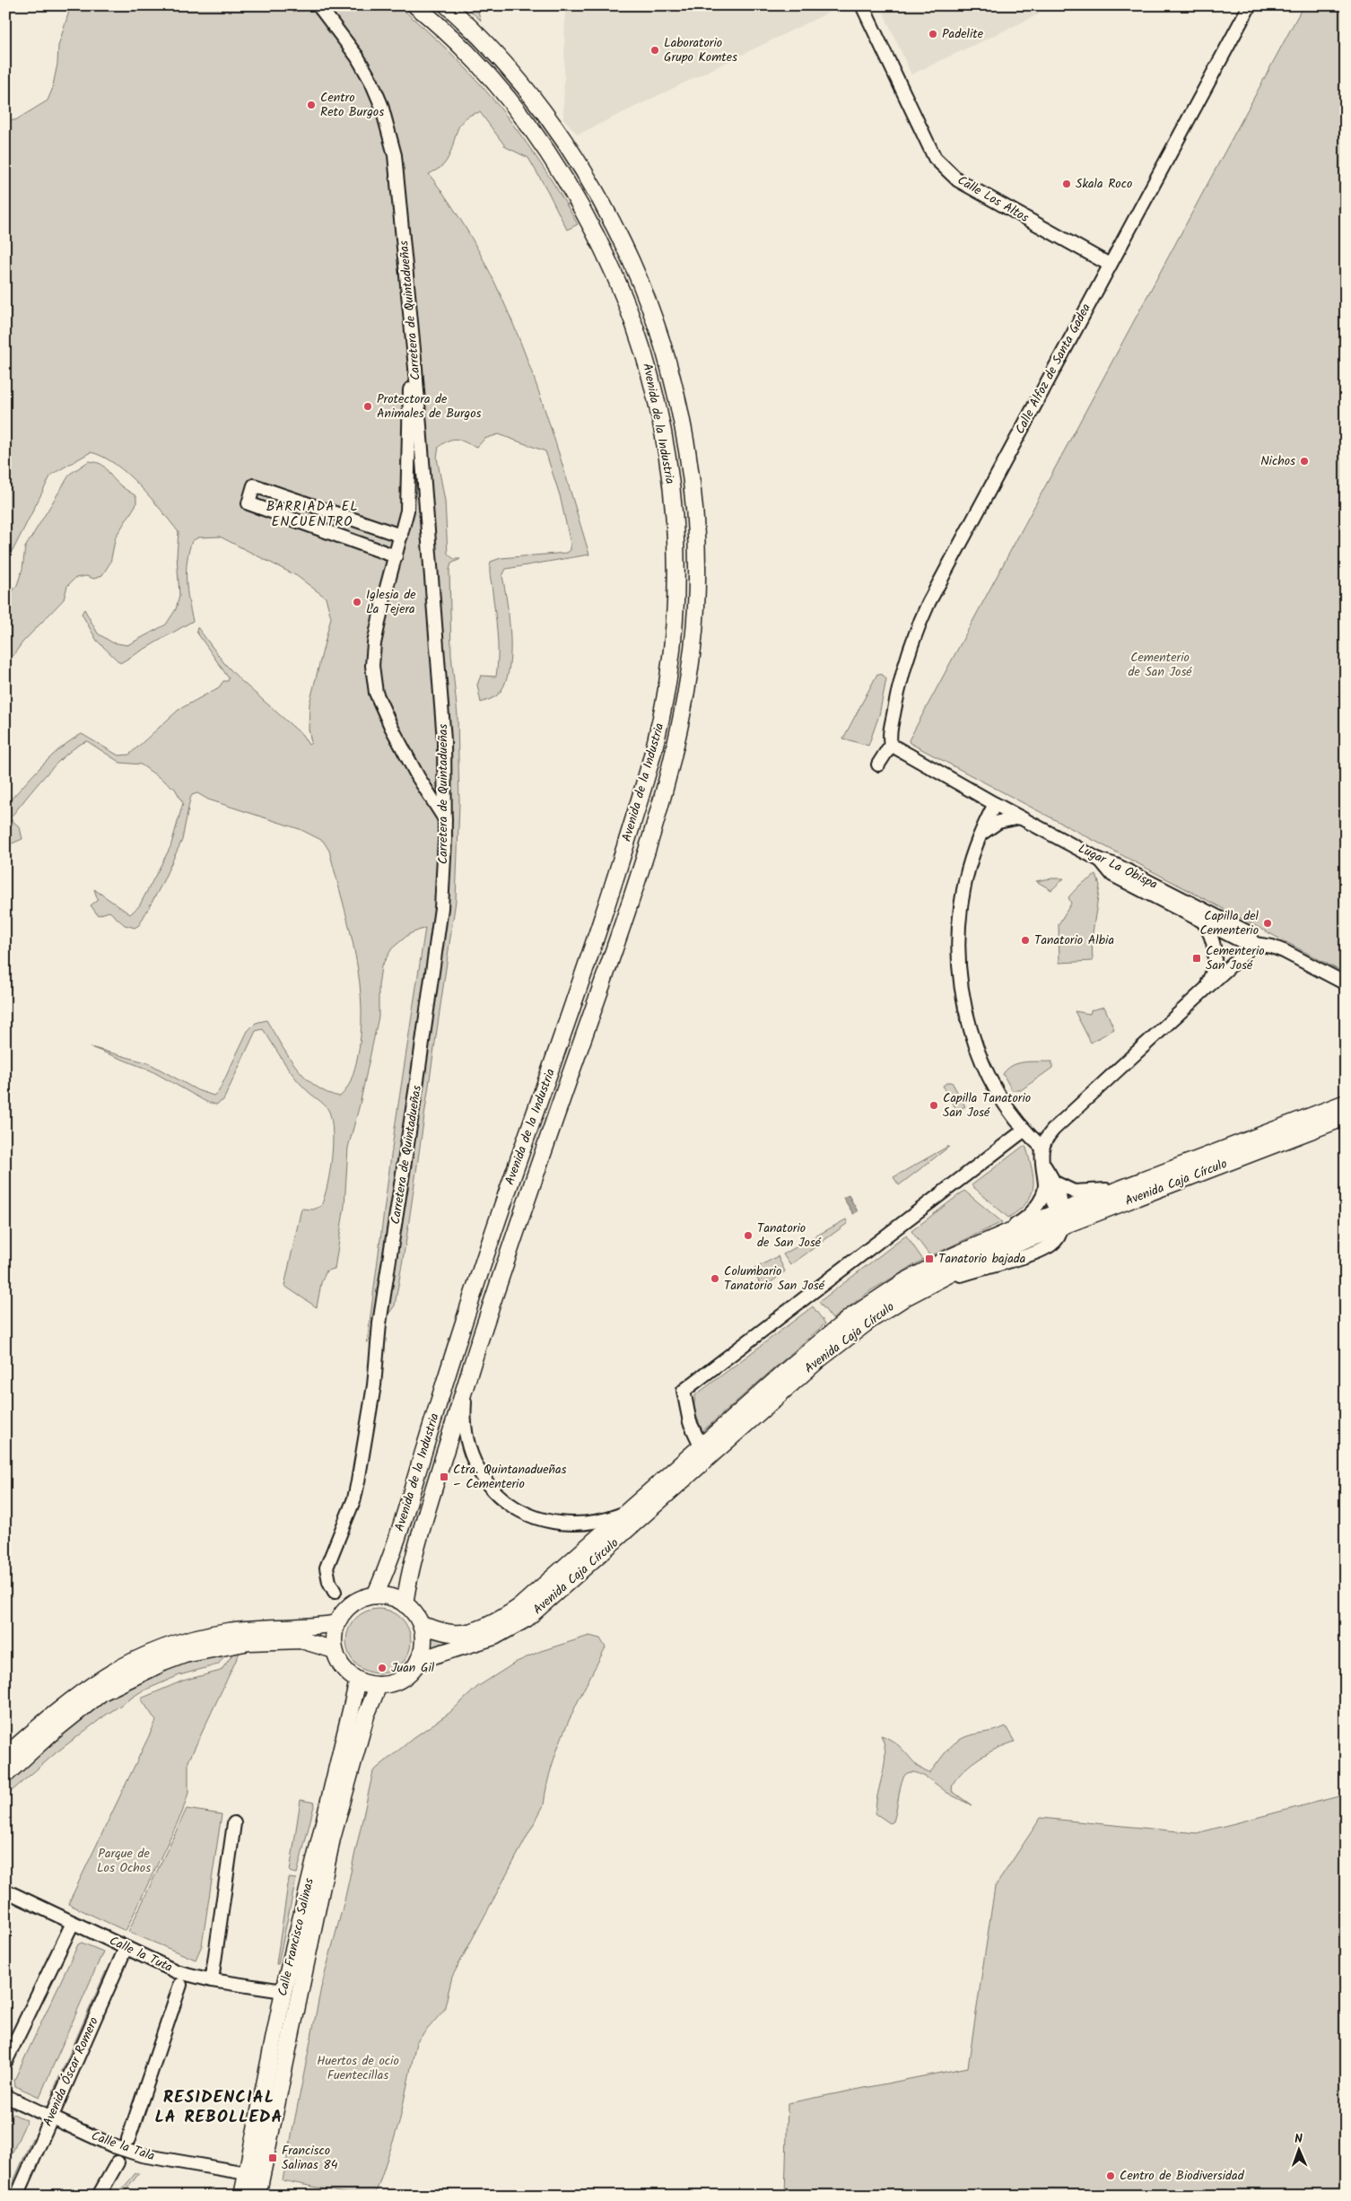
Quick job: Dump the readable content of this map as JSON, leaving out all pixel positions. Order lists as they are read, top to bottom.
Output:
{
  "streets": {
    "main road": ["Avenida de la Industria", "Avenida Caja Círculo", "Calle Francisco Salinas"],
    "street": [
      "Calle Los Altos",
      "Carretera de Quintadueñas",
      "Calle Alfoz de Santa Gadea",
      "Lugar La Obispa",
      "Calle la Tuta",
      "Avenida Óscar Romero",
      "Calle la Tala"
    ]
  },
  "crossings": [
    ["Calle Los Altos", "Calle Alfoz de Santa Gadea"],
    ["Calle Alfoz de Santa Gadea", "Lugar La Obispa"],
    ["Avenida de la Industria", "Avenida Caja Círculo"],
    ["Avenida de la Industria", "Calle Francisco Salinas"],
    ["Avenida Caja Círculo", "Calle Francisco Salinas"],
    ["Calle Francisco Salinas", "Calle la Tuta"],
    ["Calle Francisco Salinas", "Calle la Tala"],
    ["Calle la Tuta", "Avenida Óscar Romero"],
    ["Avenida Óscar Romero", "Calle la Tala"]
  ],
  "districts": ["BARRIADA EL ENCUENTRO", "RESIDENCIAL LA REBOLLEDA"],
  "parks": ["Cementerio de San José", "Parque de Los Ochos", "Huertos de ocio Fuentecillas"],
  "places": {
    "other": [
      "Padelite",
      "Laboratorio Grupo Komtes",
      "Centro Reto Burgos",
      "Skala Roco",
      "Protectora de Animales de Burgos",
      "Nichos",
      "Iglesia de La Tejera",
      "Capilla del Cementerio",
      "Tanatorio Albia",
      "Capilla Tanatorio San José",
      "Tanatorio de San José",
      "Columbario Tanatorio San José",
      "Juan Gil",
      "Centro de Biodiversidad"
    ],
    "transit": [
      "Cementerio San José",
      "Tanatorio bajada",
      "Ctra. Quintanadueñas – Cementerio",
      "Francisco Salinas 84"
    ]
  },
  "north": "top"
}
